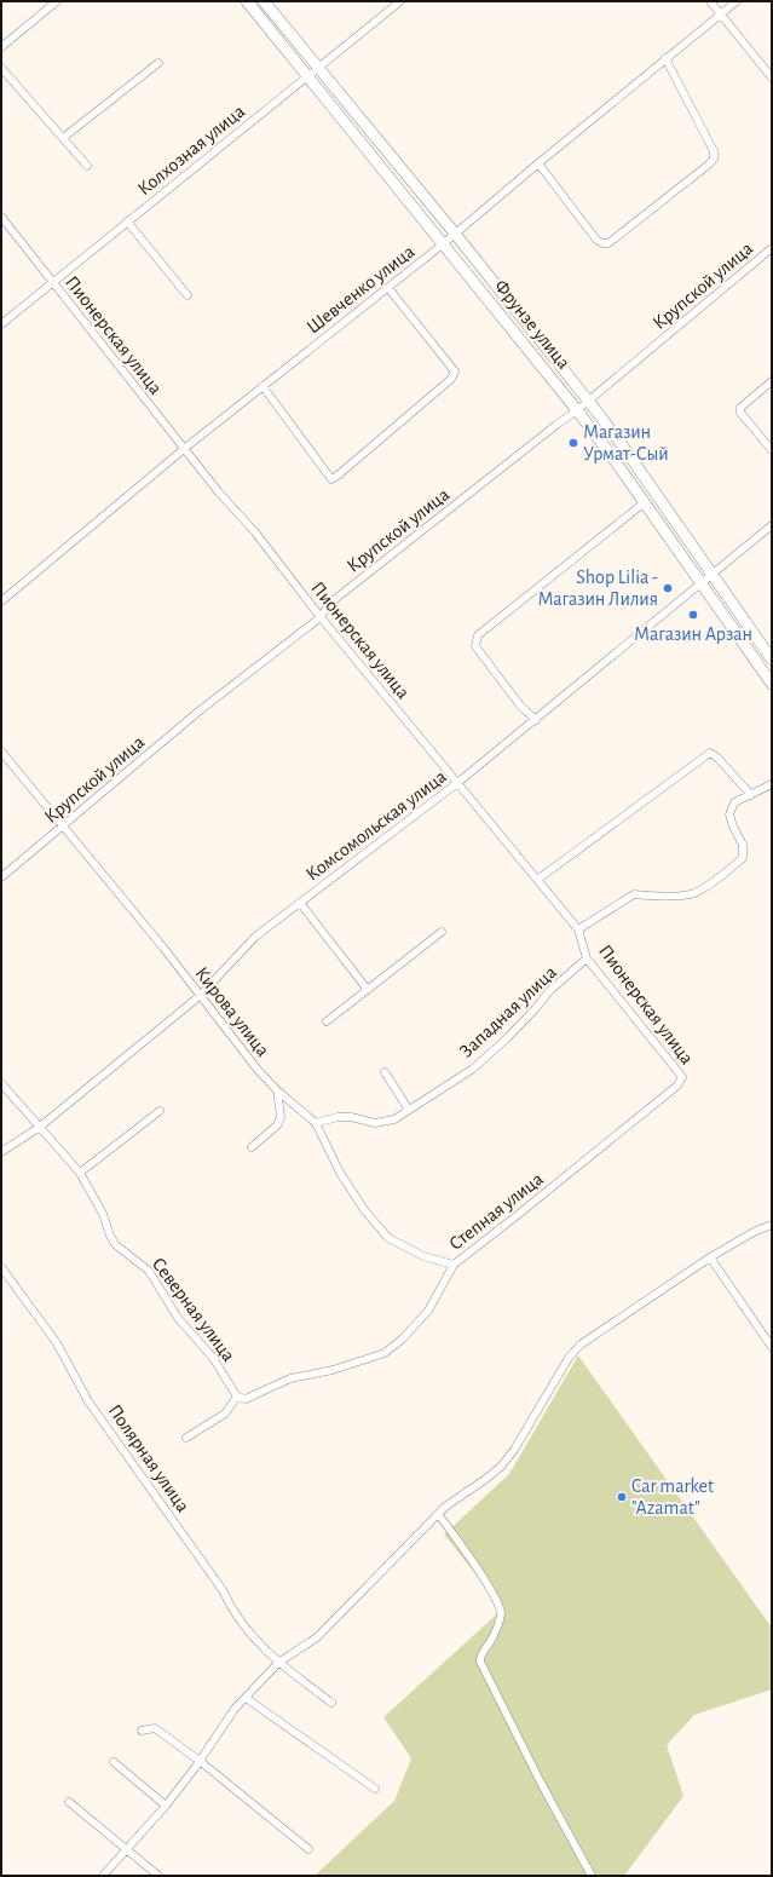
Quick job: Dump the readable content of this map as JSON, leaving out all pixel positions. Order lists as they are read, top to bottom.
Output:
{
  "streets": {
    "main road": ["Фрунзе улица"],
    "street": [
      "Колхозная улица",
      "Крупской улица",
      "Шевченко улица",
      "Пионерская улица",
      "Комсомольская улица",
      "Кирова улица",
      "Западная улица",
      "Степная улица",
      "Северная улица",
      "Полярная улица"
    ]
  },
  "crossings": [
    ["Колхозная улица", "Фрунзе улица"],
    ["Колхозная улица", "Пионерская улица"],
    ["Крупской улица", "Фрунзе улица"],
    ["Крупской улица", "Пионерская улица"],
    ["Крупской улица", "Кирова улица"],
    ["Шевченко улица", "Фрунзе улица"],
    ["Шевченко улица", "Пионерская улица"],
    ["Фрунзе улица", "Комсомольская улица"],
    ["Пионерская улица", "Комсомольская улица"],
    ["Пионерская улица", "Западная улица"],
    ["Пионерская улица", "Степная улица"],
    ["Комсомольская улица", "Кирова улица"],
    ["Комсомольская улица", "Северная улица"],
    ["Кирова улица", "Западная улица"],
    ["Кирова улица", "Степная улица"],
    ["Степная улица", "Северная улица"]
  ],
  "places": [
    "Магазин Урмат-Сый",
    "Shop Lilia - Магазин Лилия",
    "Магазин Арзан",
    "Car market \"Azamat\""
  ]
}
